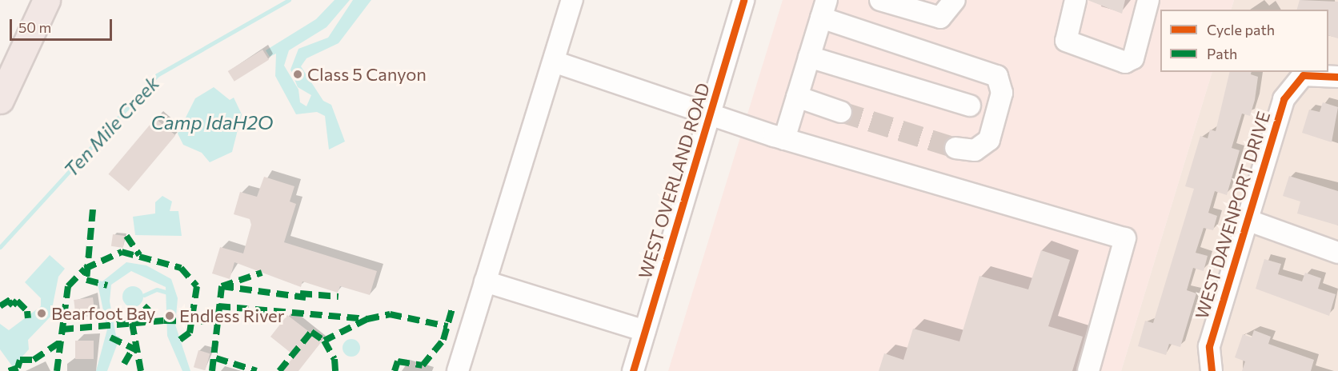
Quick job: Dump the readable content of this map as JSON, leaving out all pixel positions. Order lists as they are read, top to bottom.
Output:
{
  "streets": {
    "street": ["WEST OVERLAND ROAD", "WEST DAVENPORT DRIVE"]
  },
  "water": ["Camp IdaH2O", "Ten Mile Creek"],
  "places": ["Class 5 Canyon", "Bearfoot Bay", "Endless River"],
  "legend": ["Cycle path", "Path"],
  "scale_bar": "50 m"
}
